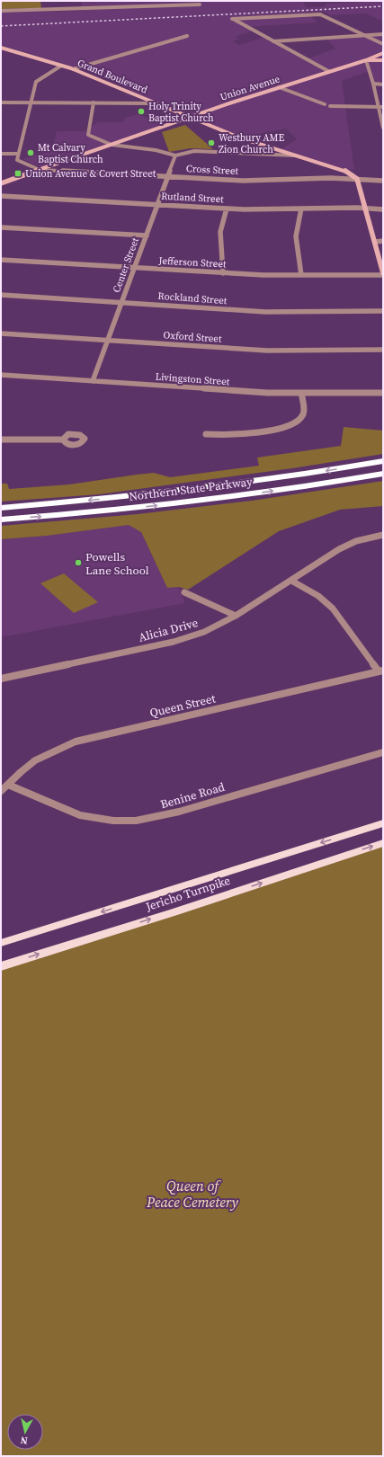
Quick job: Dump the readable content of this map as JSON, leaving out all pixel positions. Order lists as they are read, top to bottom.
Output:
{
  "streets": {
    "highway": ["Northern State Parkway"],
    "main road": ["Jericho Turnpike"],
    "street": [
      "Grand Boulevard",
      "Union Avenue",
      "Cross Street",
      "Rutland Street",
      "Jefferson Street",
      "Center Street",
      "Rockland Street",
      "Oxford Street",
      "Livingston Street",
      "Alicia Drive",
      "Queen Street",
      "Benine Road"
    ]
  },
  "crossings": [
    ["Grand Boulevard", "Union Avenue"],
    ["Grand Boulevard", "Cross Street"],
    ["Union Avenue", "Cross Street"],
    ["Cross Street", "Center Street"],
    ["Rutland Street", "Center Street"],
    ["Jefferson Street", "Center Street"],
    ["Center Street", "Rockland Street"],
    ["Center Street", "Oxford Street"],
    ["Center Street", "Livingston Street"],
    ["Queen Street", "Benine Road"]
  ],
  "parks": ["Queen of Peace Cemetery"],
  "places": {
    "other": [
      "Holy Trinity Baptist Church",
      "Westbury AME Zion Church",
      "Mt Calvary Baptist Church",
      "Powells Lane School"
    ],
    "transit": ["Union Avenue & Covert Street"]
  },
  "north": "bottom"
}
